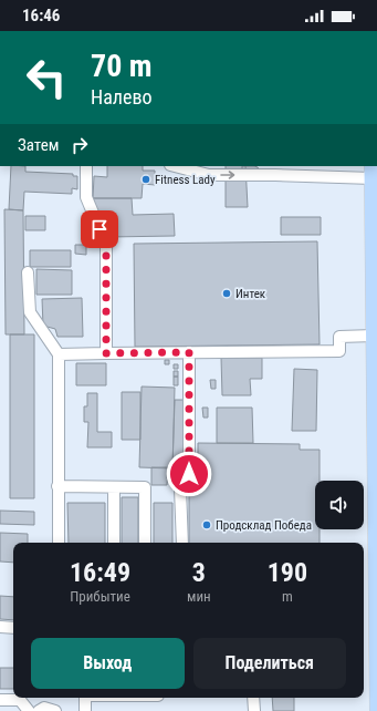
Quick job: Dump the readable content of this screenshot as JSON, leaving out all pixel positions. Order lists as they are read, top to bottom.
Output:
{
  "places": ["Fitness Lady", "Интек", "Продсклад Победа"],
  "page": {
    "status": "16:46",
    "turn": ["70 m", "Налево"],
    "then": "Затем",
    "eta": [
      "16:49",
      "Прибытие",
      "3",
      "мин",
      "190",
      "m"
    ],
    "buttons": ["Выход", "Поделиться"]
  }
}
